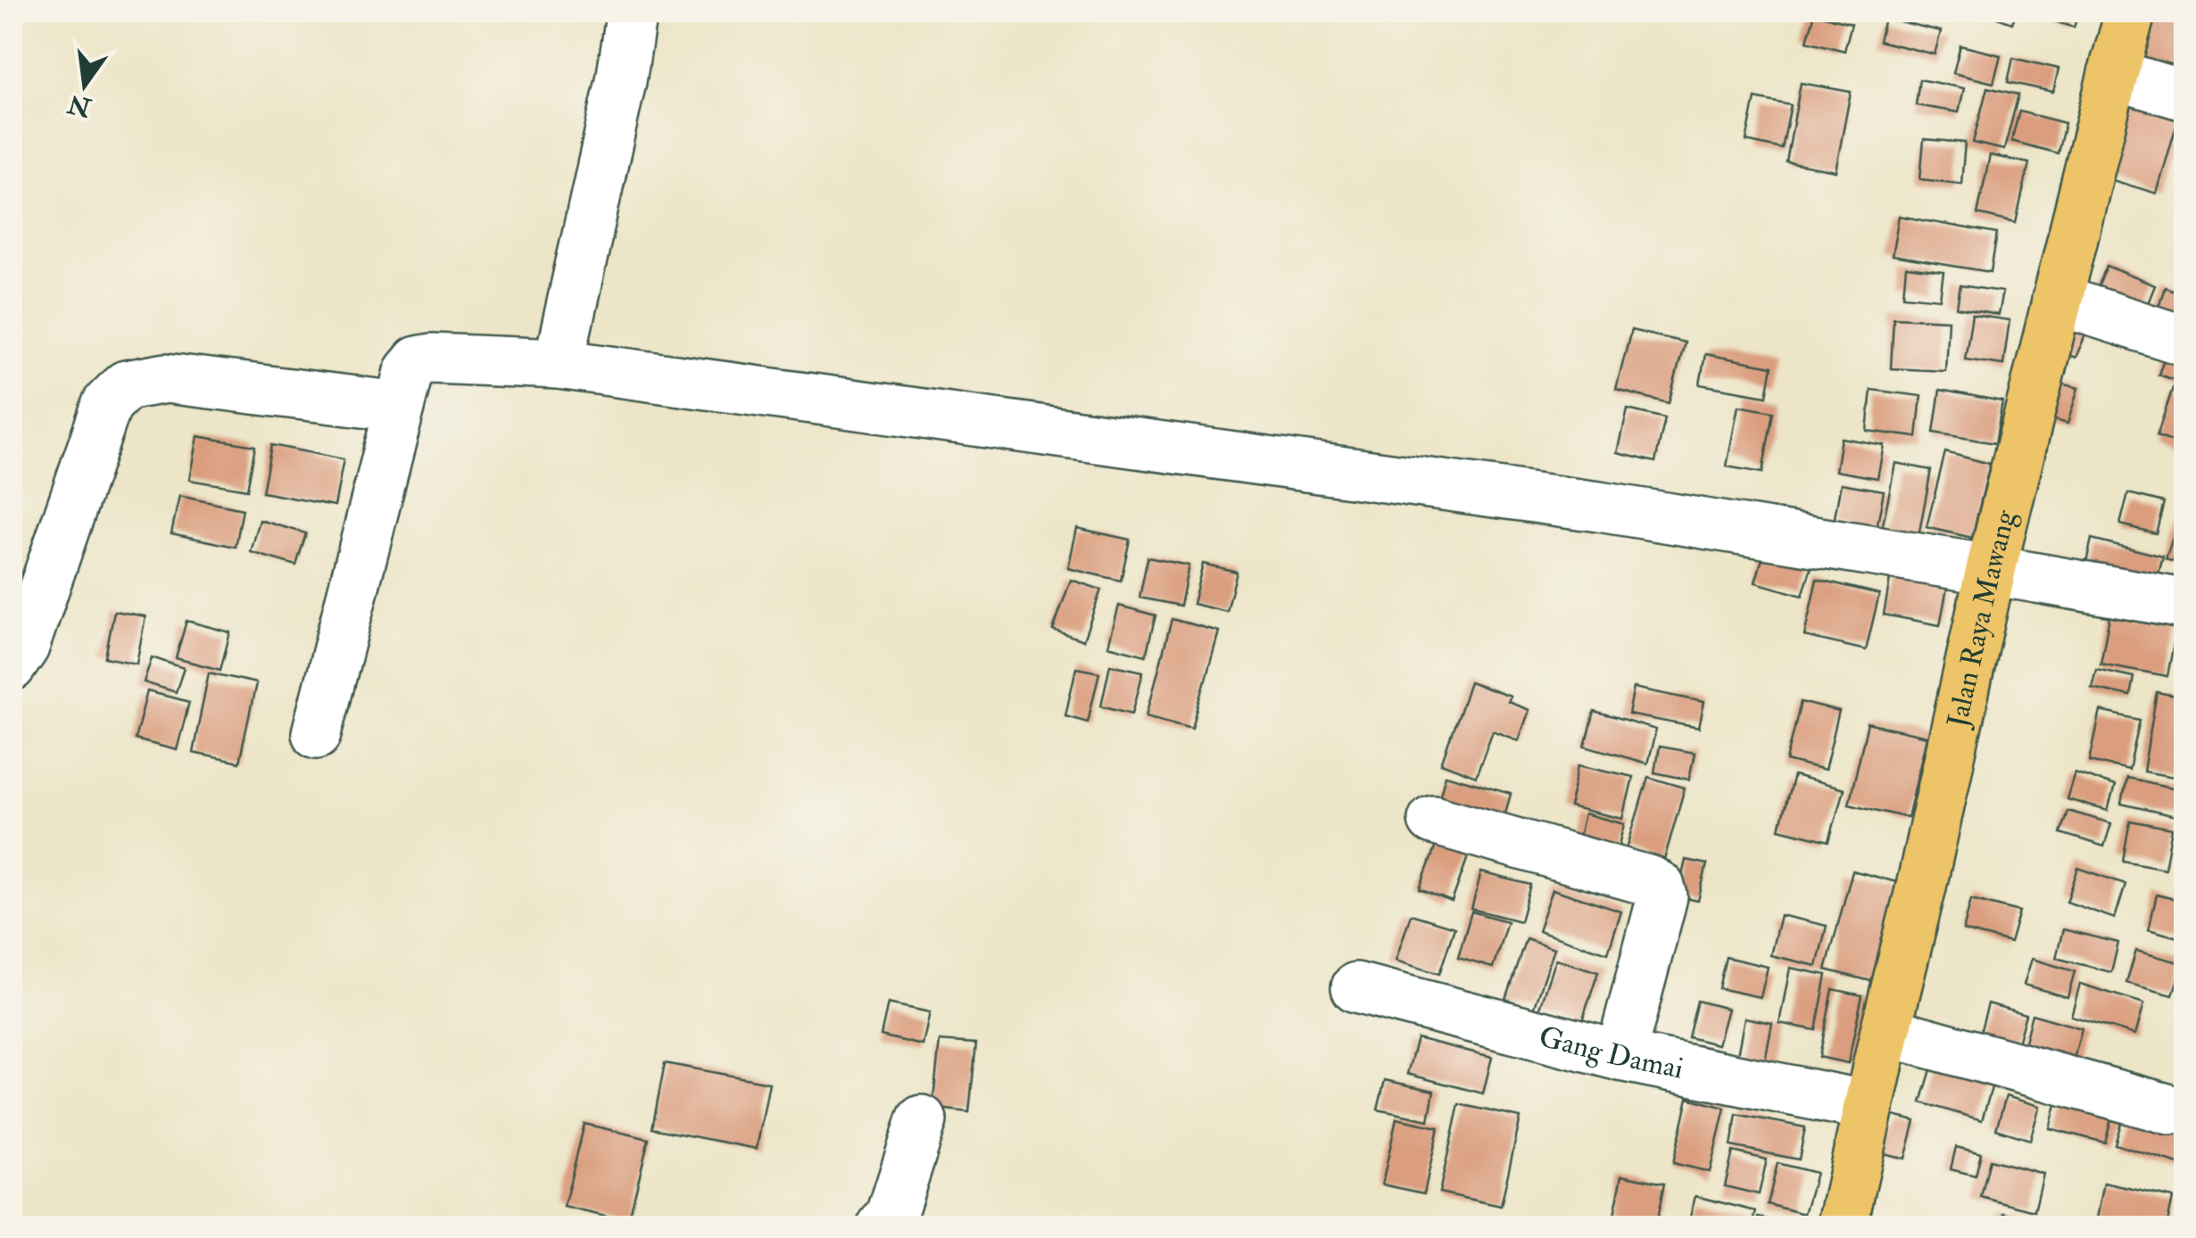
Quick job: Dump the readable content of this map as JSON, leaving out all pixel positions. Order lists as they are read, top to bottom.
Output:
{
  "streets": {
    "main road": ["Jalan Raya Mawang"],
    "street": ["Gang Damai"]
  },
  "crossings": [
    ["Jalan Raya Mawang", "Gang Damai"]
  ],
  "north": "bottom"
}
